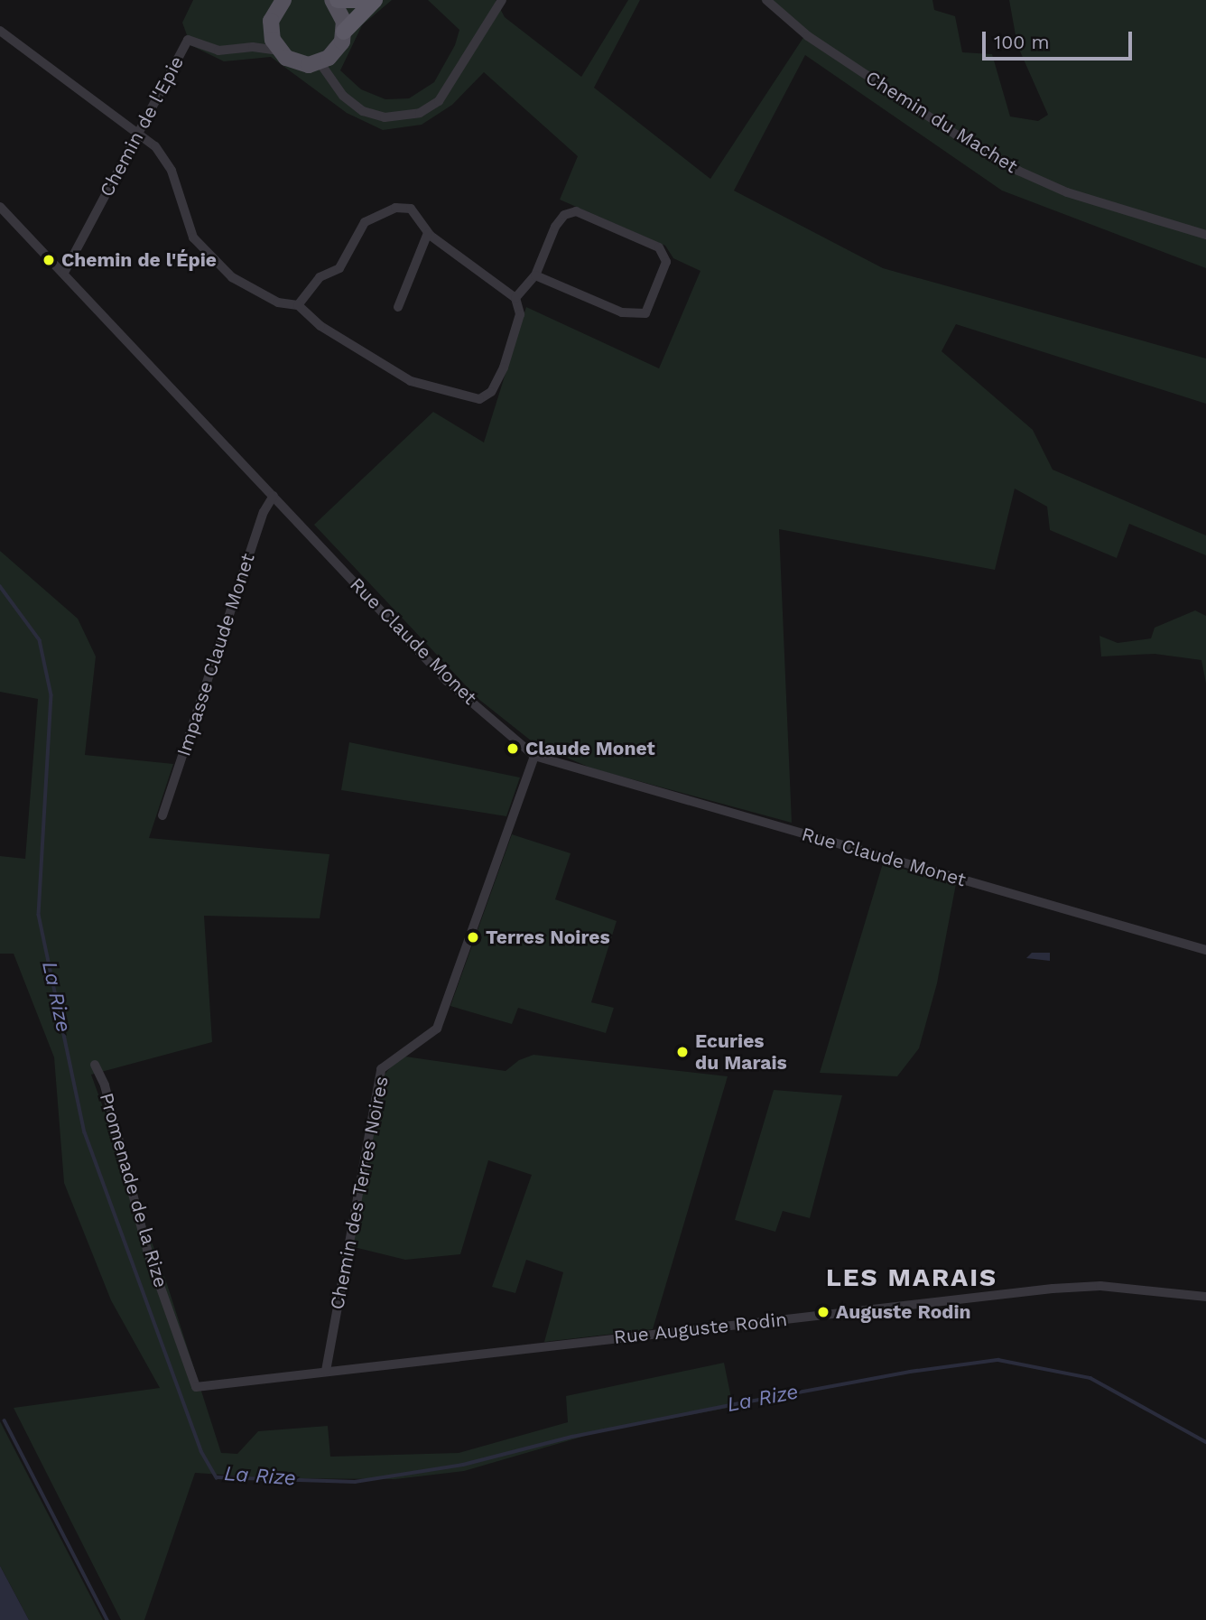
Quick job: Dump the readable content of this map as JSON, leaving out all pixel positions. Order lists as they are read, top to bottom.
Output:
{
  "streets": {
    "street": [
      "Chemin du Machet",
      "Chemin de l'Epie",
      "Rue Claude Monet",
      "Impasse Claude Monet",
      "Promenade de la Rize",
      "Chemin des Terres Noires",
      "Rue Auguste Rodin"
    ]
  },
  "crossings": [
    ["Chemin de l'Epie", "Rue Claude Monet"],
    ["Rue Claude Monet", "Impasse Claude Monet"],
    ["Rue Claude Monet", "Chemin des Terres Noires"],
    ["Promenade de la Rize", "Rue Auguste Rodin"],
    ["Chemin des Terres Noires", "Rue Auguste Rodin"]
  ],
  "districts": ["LES MARAIS"],
  "water": ["La Rize"],
  "places": [
    "Chemin de l'Épie",
    "Claude Monet",
    "Terres Noires",
    "Ecuries du Marais",
    "Auguste Rodin"
  ],
  "scale_bar": "100 m"
}
